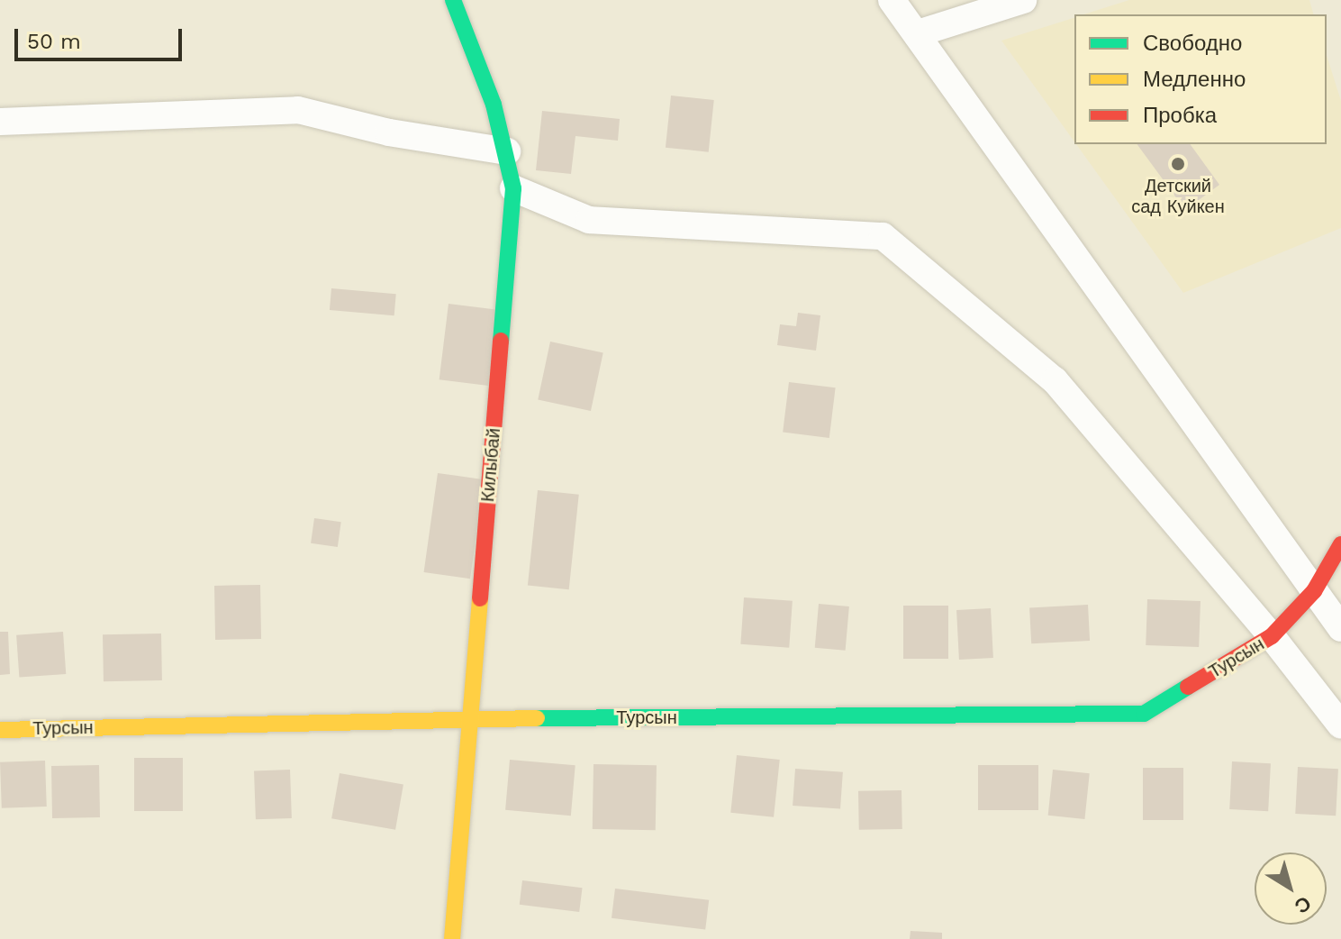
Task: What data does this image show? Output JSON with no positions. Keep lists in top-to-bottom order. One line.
{"streets":{"street":["Килыбай","Турсын"]},"crossings":[["Килыбай","Турсын"]],"places":["Детский сад Куйкен"],"legend":["Свободно","Медленно","Пробка"],"scale_bar":"50 m","north":"bottom right"}
